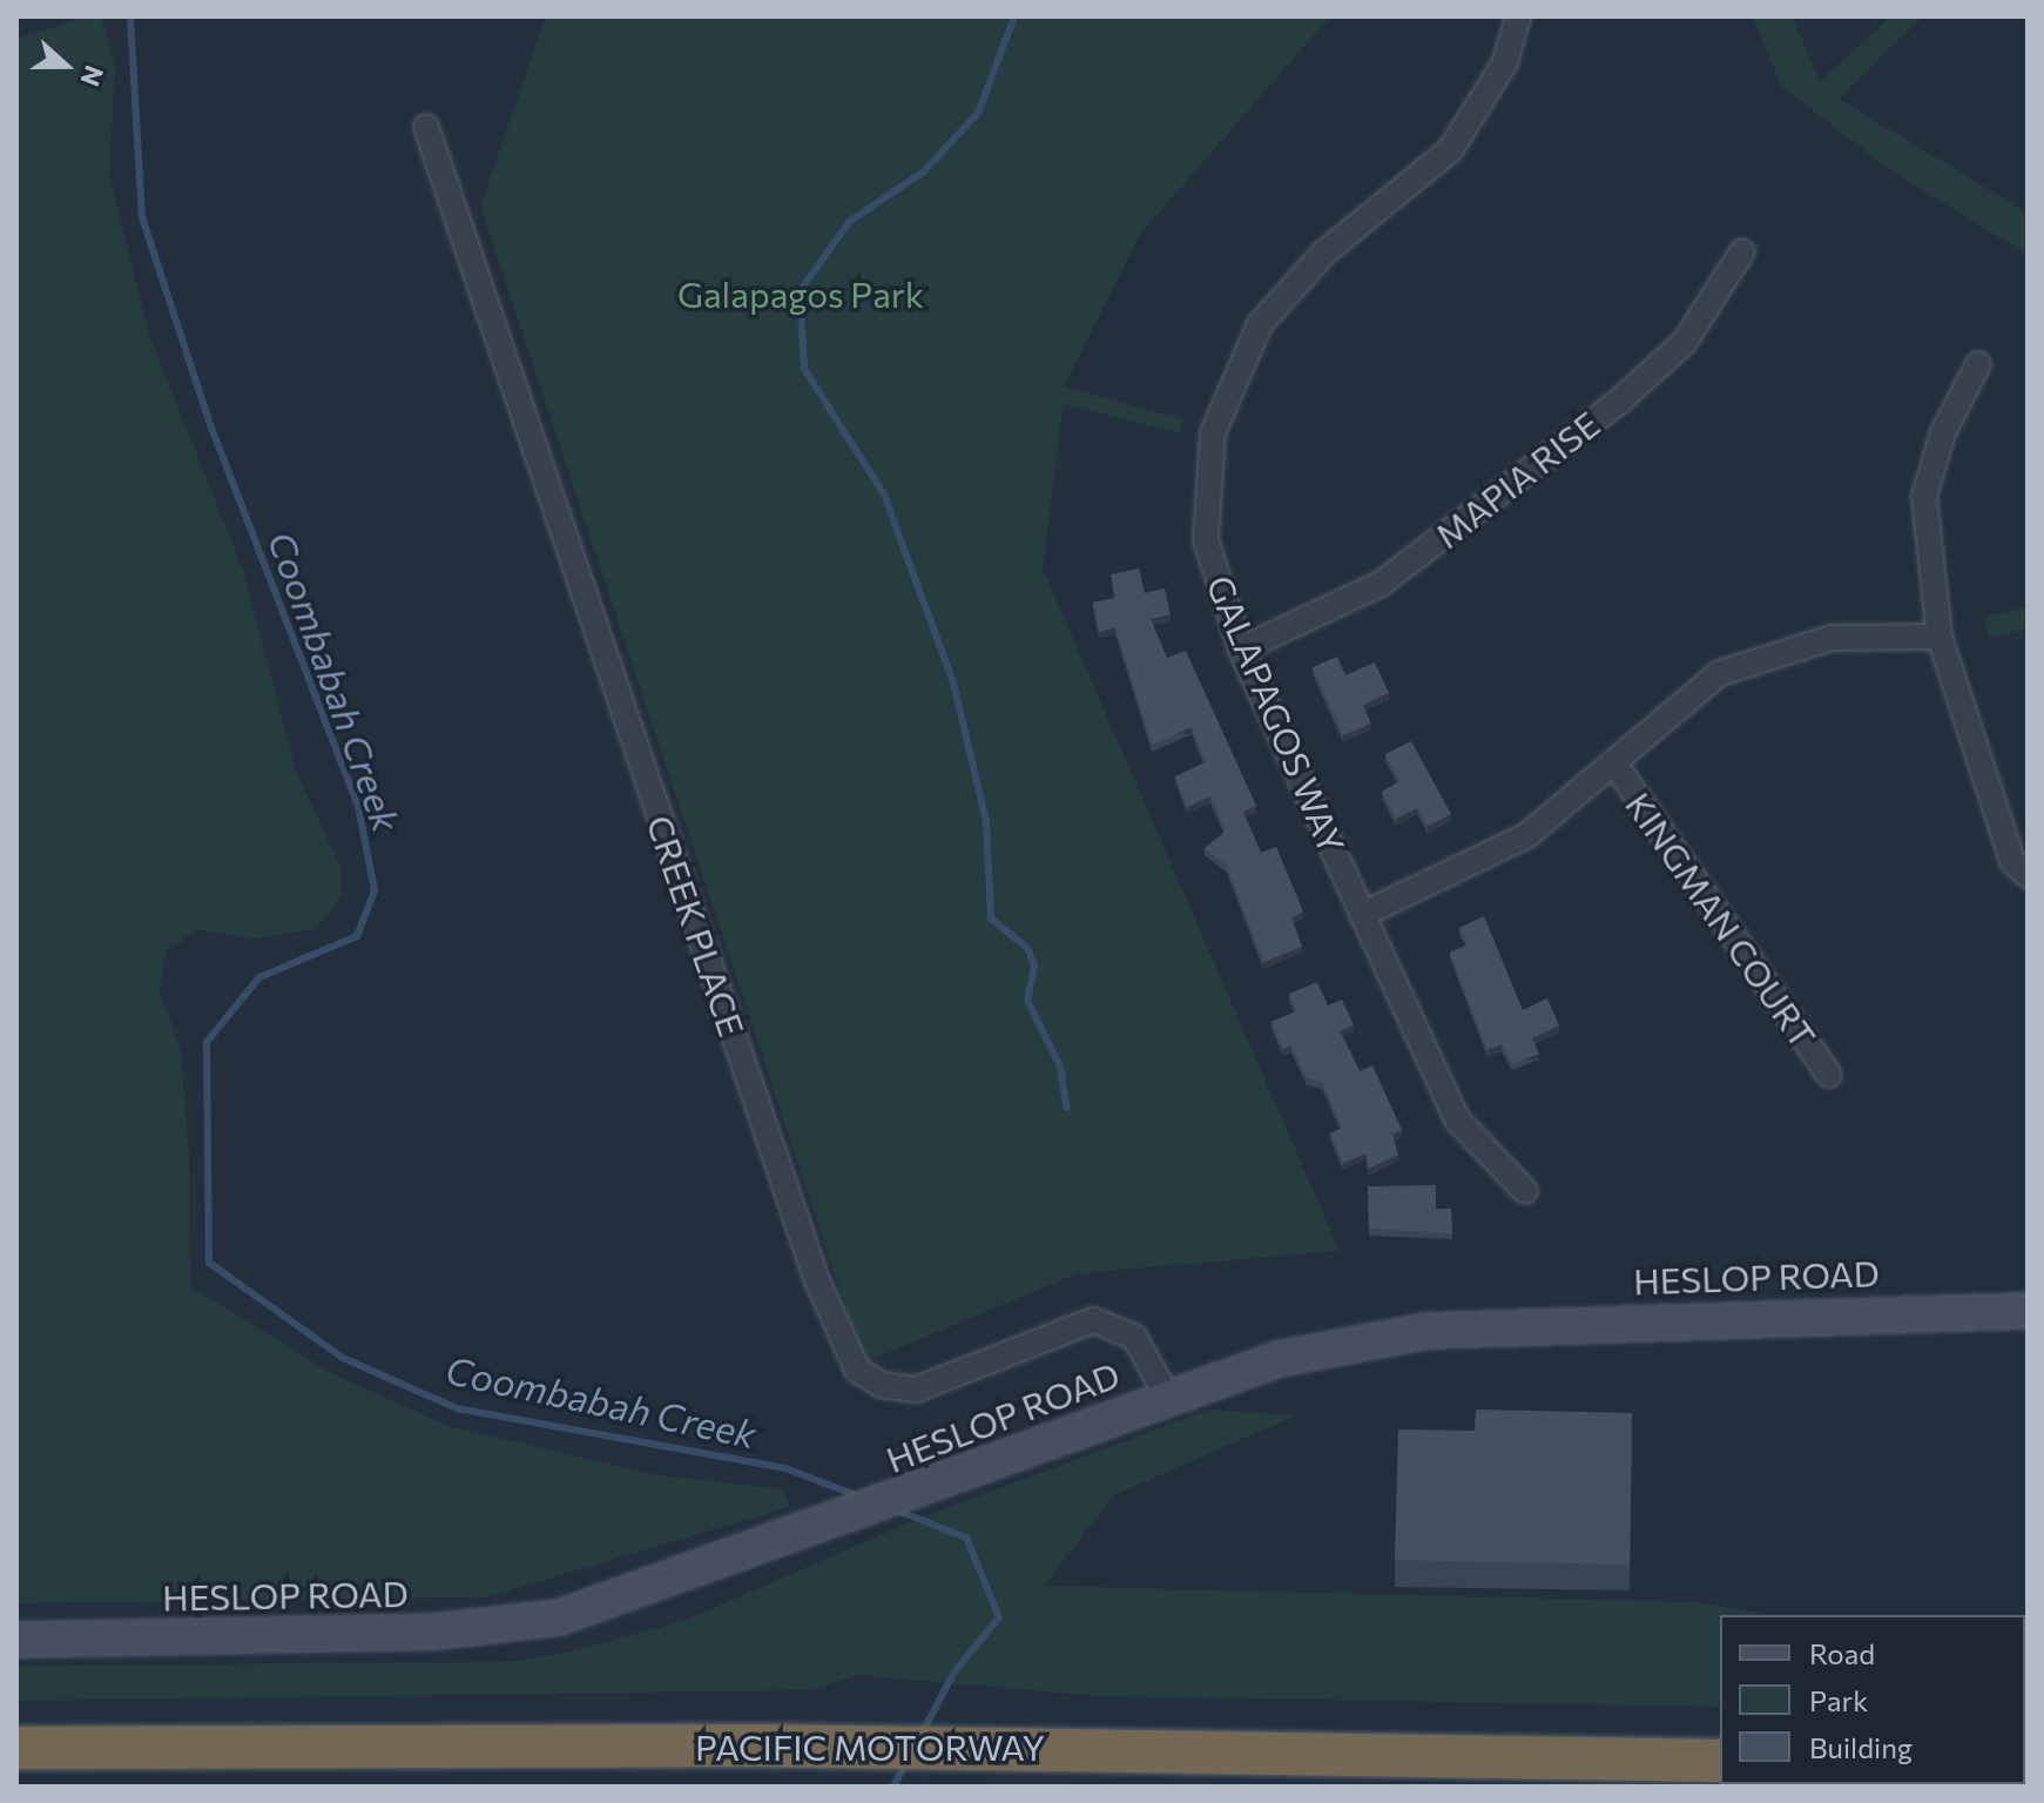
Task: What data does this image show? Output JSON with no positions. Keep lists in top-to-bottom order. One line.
{"streets":{"highway":["PACIFIC MOTORWAY"],"street":["MAPIA RISE","GALAPAGOS WAY","KINGMAN COURT","CREEK PLACE","HESLOP ROAD"]},"crossings":[["MAPIA RISE","GALAPAGOS WAY"],["CREEK PLACE","HESLOP ROAD"]],"water":["Coombabah Creek"],"parks":["Galapagos Park"],"legend":["Road","Park","Building"],"north":"right"}
